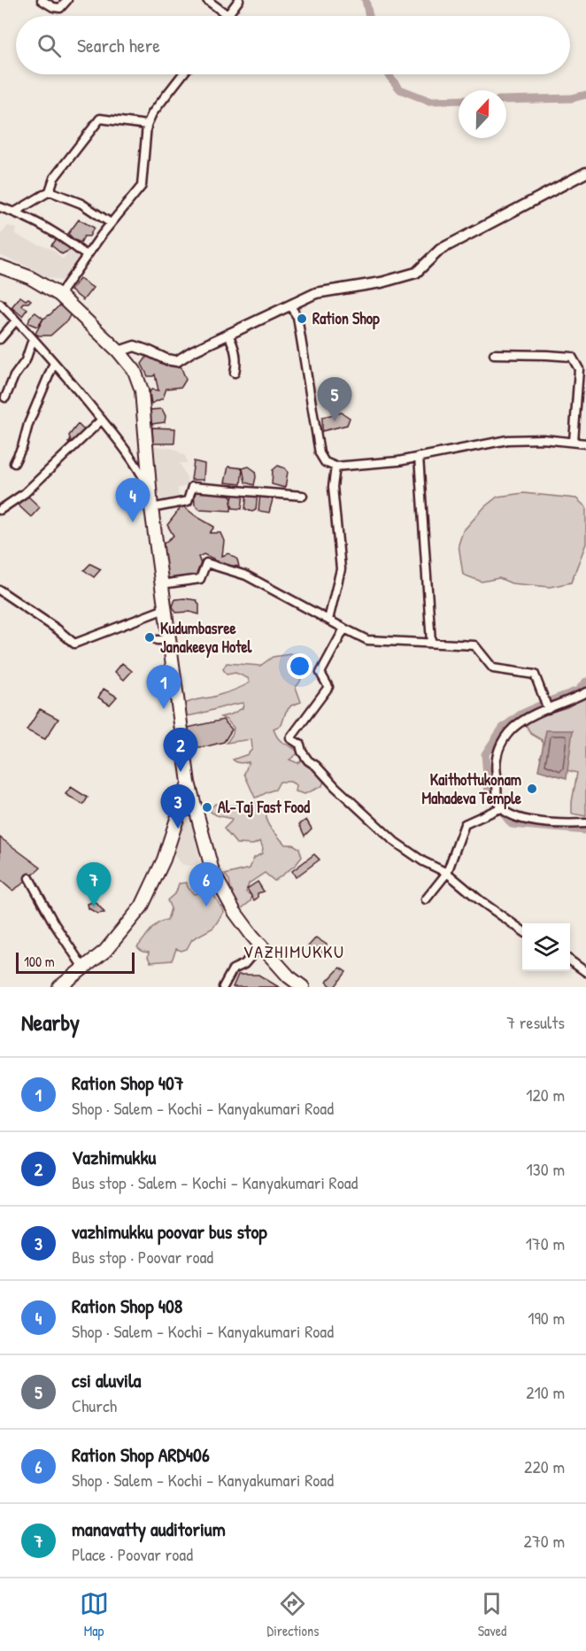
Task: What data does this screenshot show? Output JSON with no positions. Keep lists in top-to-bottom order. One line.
{"districts":["VAZHIMUKKU"],"places":["Ration Shop","Kudumbasree Janakeeya Hotel","Kaithottukonam Mahadeva Temple","Al-Taj Fast Food"],"scale_bar":"100 m","north":"top","page":{"search":"Search here","pins":["5","4","1","2","3","6","7"],"scale":"100 m","heading":["Nearby","7 results"],"list":[{"mark":"1","name":"Ration Shop 407","note":"Shop · Salem - Kochi - Kanyakumari Road","value":"120 m"},{"mark":"2","name":"Vazhimukku","note":"Bus stop · Salem - Kochi - Kanyakumari Road","value":"130 m"},{"mark":"3","name":"vazhimukku poovar bus stop","note":"Bus stop · Poovar road","value":"170 m"},{"mark":"4","name":"Ration Shop 408","note":"Shop · Salem - Kochi - Kanyakumari Road","value":"190 m"},{"mark":"5","name":"csi aluvila","note":"Church","value":"210 m"},{"mark":"6","name":"Ration Shop ARD406","note":"Shop · Salem - Kochi - Kanyakumari Road","value":"220 m"},{"mark":"7","name":"manavatty auditorium","note":"Place · Poovar road","value":"270 m"}],"nav":["Map","Directions","Saved"]}}
